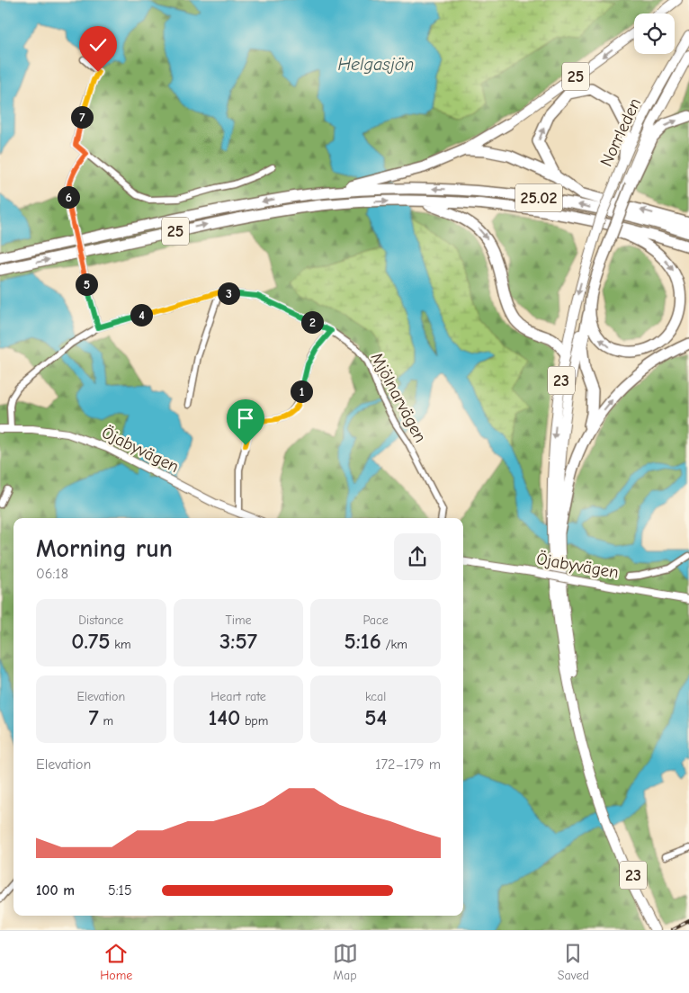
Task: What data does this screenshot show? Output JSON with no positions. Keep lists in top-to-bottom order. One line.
{"streets":{"highway":["25","25.02"],"main road":["Norrleden","23"],"street":["Mjölnarvägen","Öjabyvägen"]},"crossings":[["25","25.02"],["25","23"],["Norrleden","23"],["Mjölnarvägen","Öjabyvägen"]],"water":["Helgasjön"],"page":{"pins":["7","6","5","3","4","2","1"],"heading":["Morning run","06:18"],"stats":[["Distance","0.75 km"],["Time","3:57"],["Pace","5:16 /km"],["Elevation","7 m"],["Heart rate","140 bpm"],["kcal","54"]],"chart":["Elevation","172–179 m"],"list":[{"name":"100 m","note":"5:15"}],"tabs":["Home","Map","Saved"]}}
